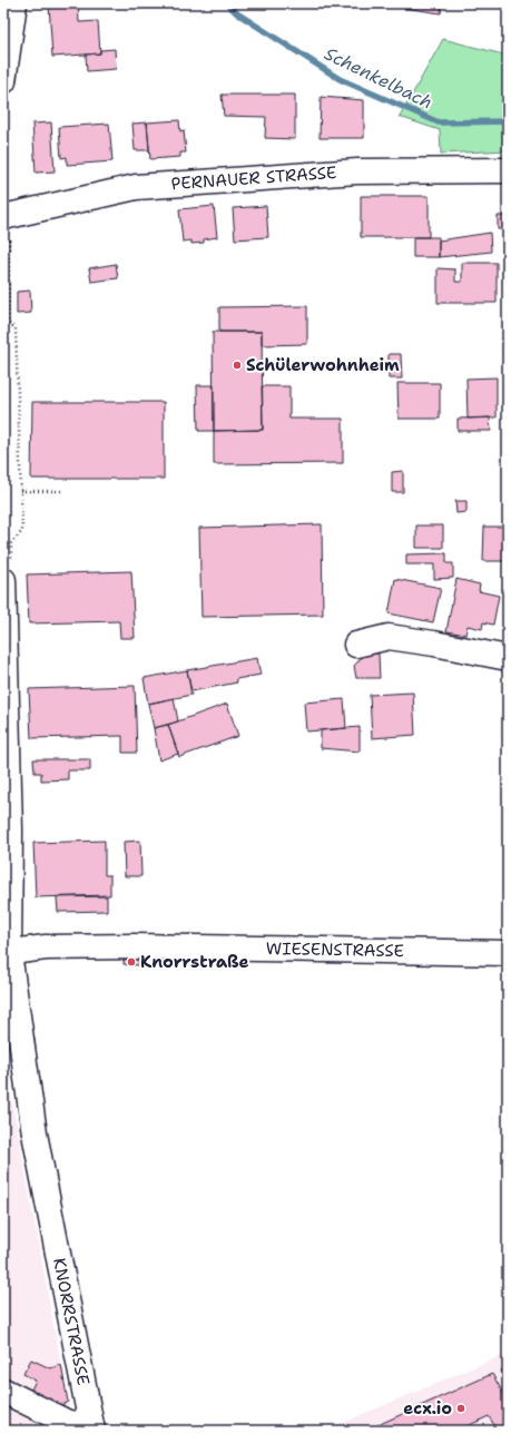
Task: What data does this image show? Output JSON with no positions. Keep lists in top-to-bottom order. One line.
{"streets":{"street":["PERNAUER STRASSE","WIESENSTRASSE","KNORRSTRASSE"]},"crossings":[["WIESENSTRASSE","KNORRSTRASSE"]],"water":["Schenkelbach"],"places":["Schülerwohnheim","Knorrstraße","ecx.io"]}
